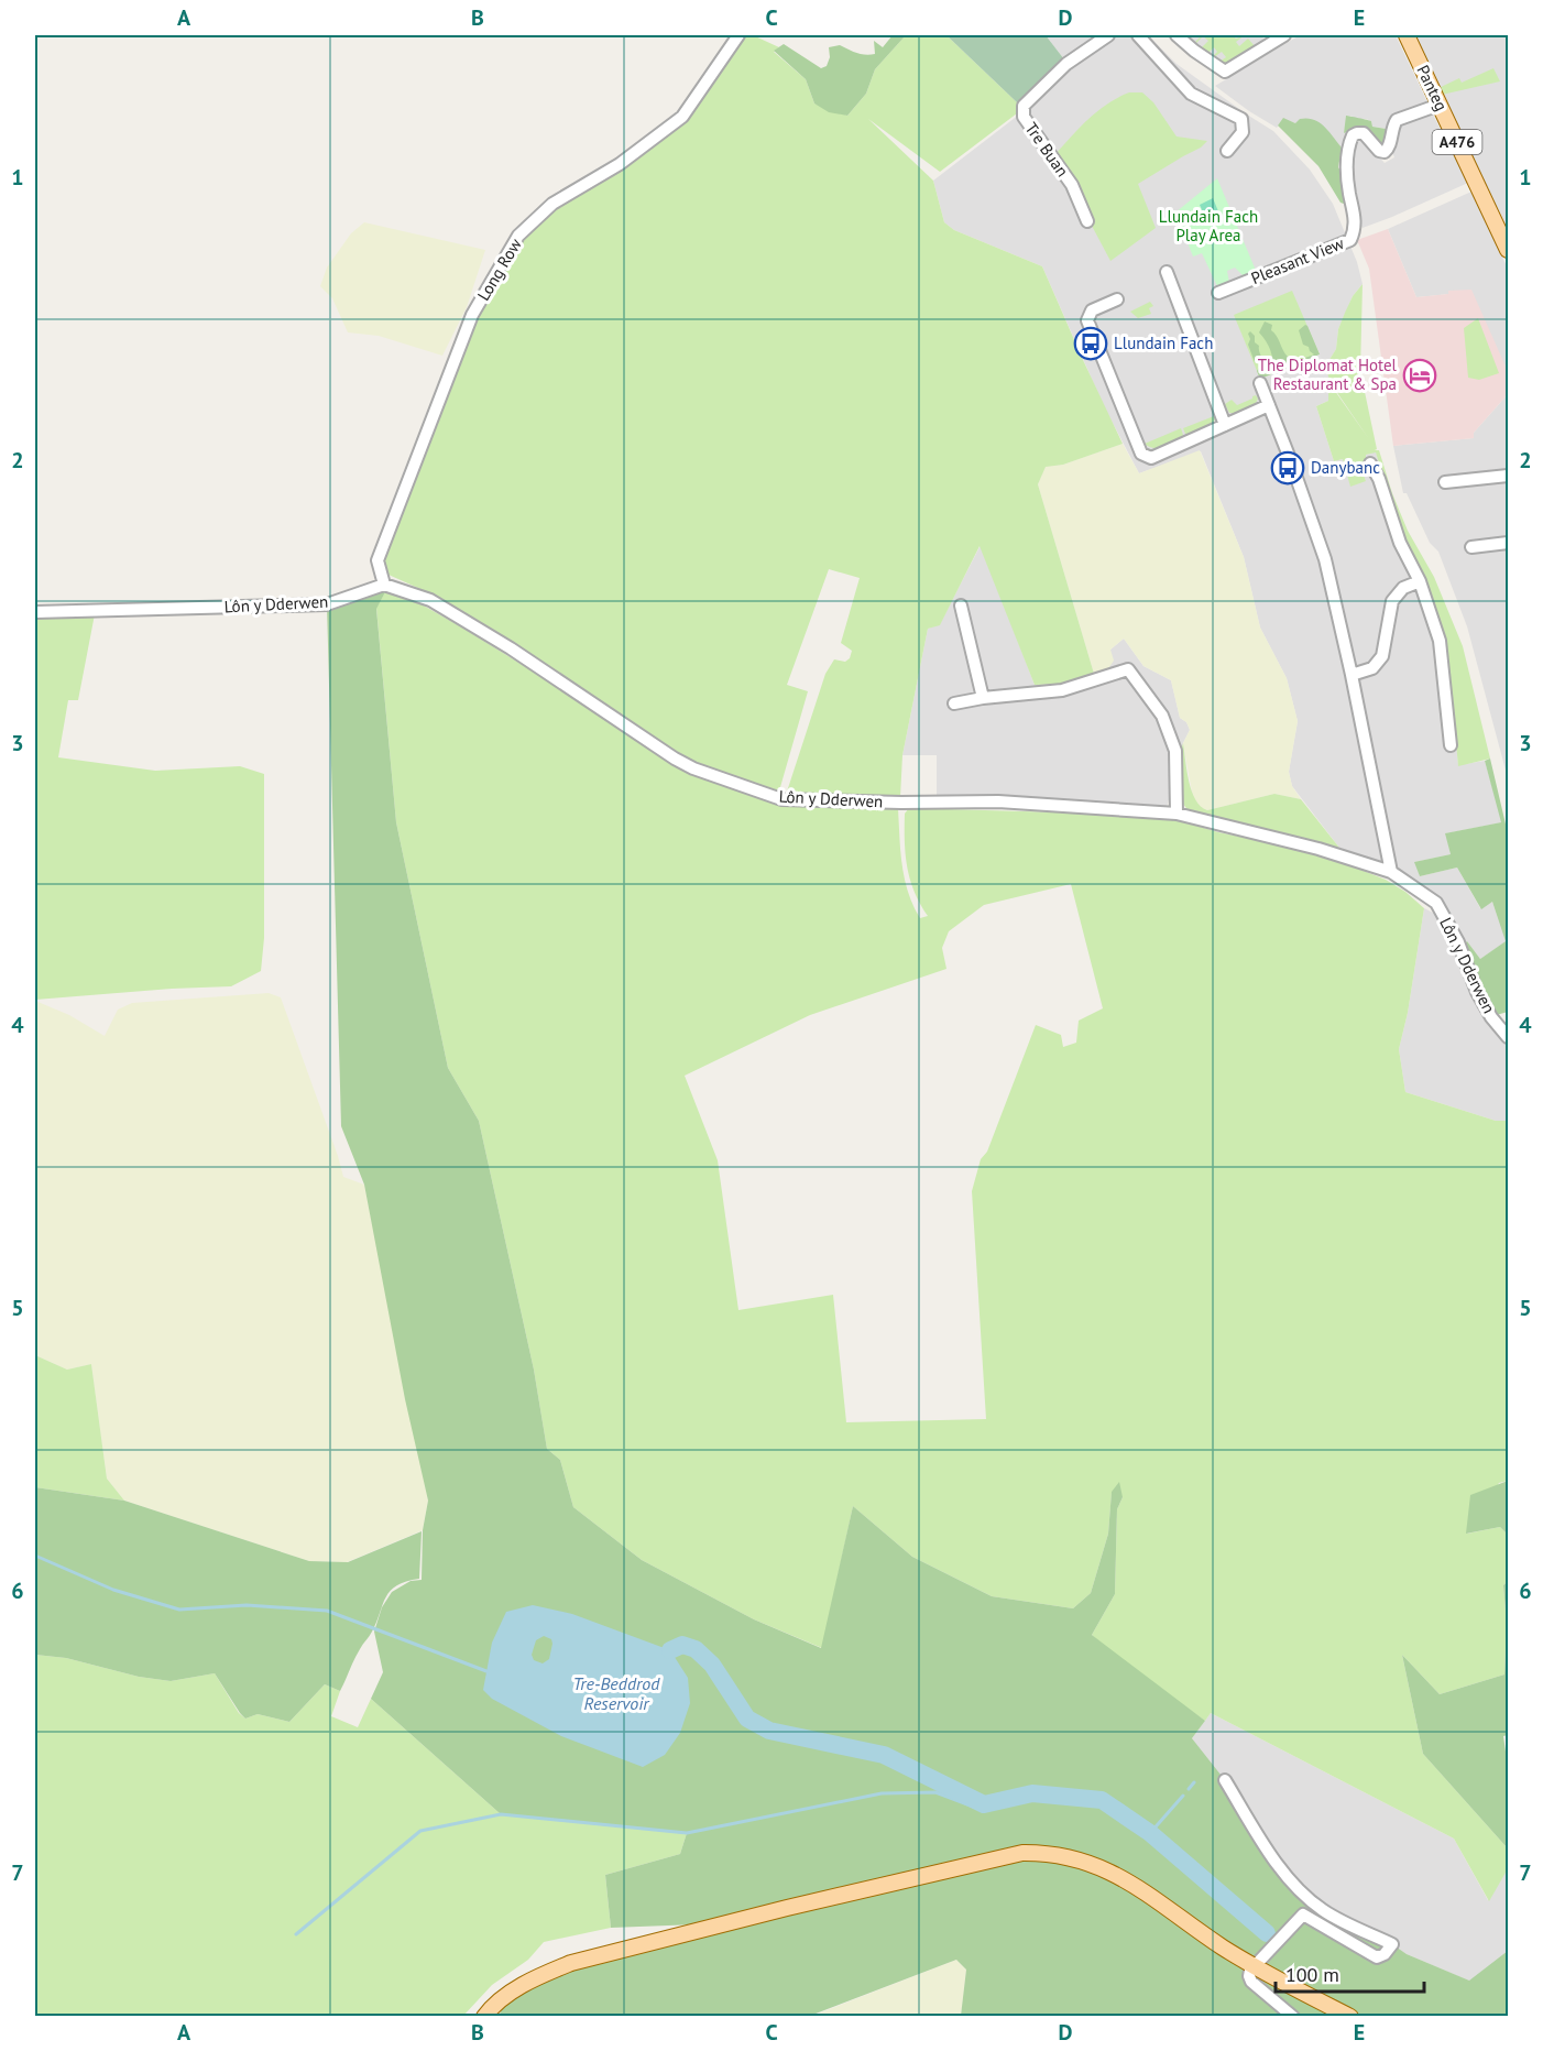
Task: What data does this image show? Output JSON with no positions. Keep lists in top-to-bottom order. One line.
{"streets":{"main road":["Panteg","A476"],"street":["Tre Buan","Pleasant View","Long Row","Lôn y Dderwen"]},"crossings":[["Panteg","Pleasant View"],["Long Row","Lôn y Dderwen"]],"water":["Tre-Beddrod Reservoir"],"parks":["Llundain Fach Play Area"],"places":{"bus stop":["Llundain Fach","Danybanc"],"hotel":["The Diplomat Hotel Restaurant & Spa"]},"scale_bar":"100 m","grid":{"columns":["A","B","C","D","E"],"rows":["1","2","3","4","5","6","7"]}}
